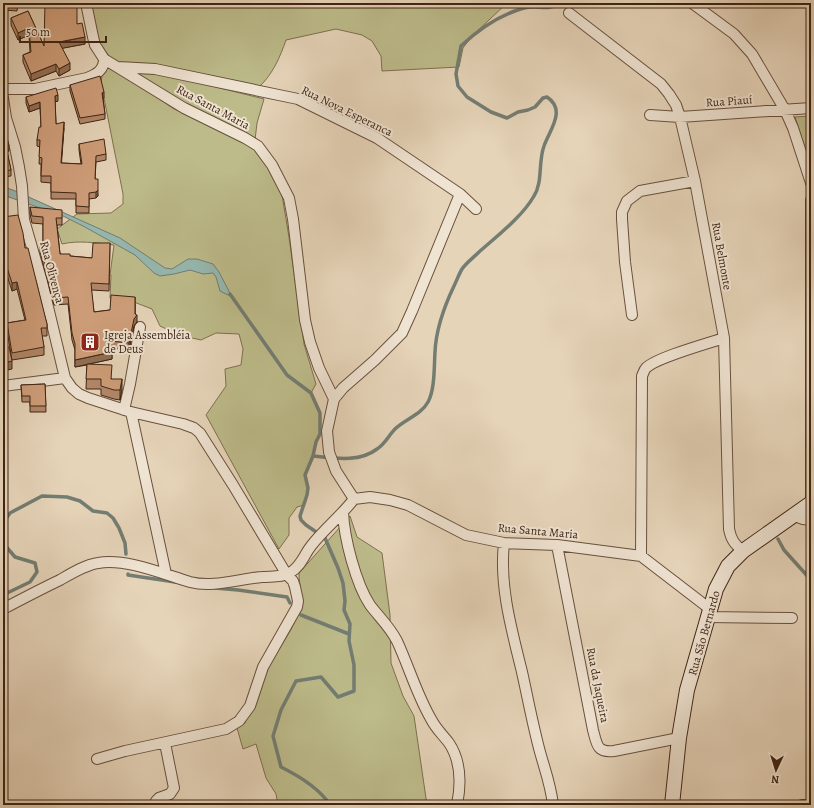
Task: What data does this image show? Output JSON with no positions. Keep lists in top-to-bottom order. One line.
{"streets":{"street":["Rua Piauí","Rua Santa Maria","Rua Nova Esperanca","Rua Belmonte","Rua Olivença","Rua São Bernardo","Rua da Jaqueira"]},"crossings":[["Rua Piauí","Rua Belmonte"],["Rua Santa Maria","Rua Nova Esperanca"],["Rua Santa Maria","Rua da Jaqueira"],["Rua Belmonte","Rua São Bernardo"],["Rua São Bernardo","Rua da Jaqueira"]],"places":{"building":["Igreja Assembléia de Deus"]},"scale_bar":"50 m","north":"bottom"}
